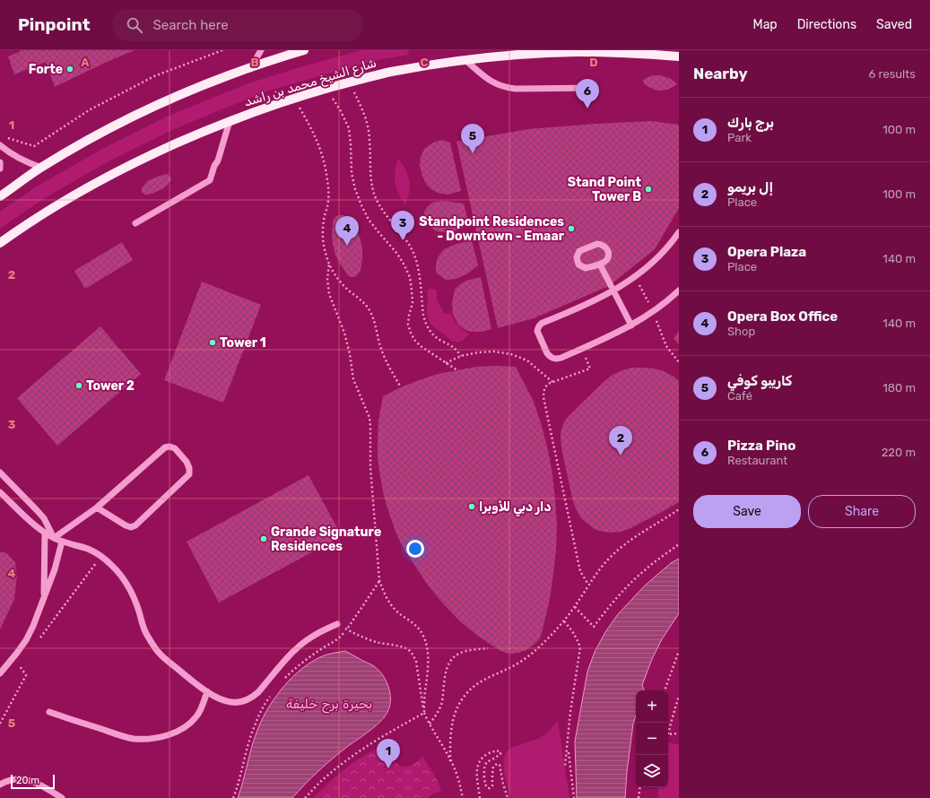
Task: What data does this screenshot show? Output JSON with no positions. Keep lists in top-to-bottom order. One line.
{"streets":{"main road":["شارع الشيخ محمد بن راشد"]},"water":["بحيرة برج خليفة"],"places":["Forte","Stand Point Tower B","Standpoint Residences - Downtown - Emaar","Tower 1","Tower 2","دار دبي للأوبرا","Grande Signature Residences"],"scale_bar":"20 m","page":{"header":"Pinpoint","search":"Search here","nav":["Map","Directions","Saved"],"heading":["Nearby","6 results"],"pins":["6","5","3","4","2","1"],"list":[{"mark":"1","name":"برج بارك","note":"Park","value":"100 m"},{"mark":"2","name":"إل بريمو","note":"Place","value":"100 m"},{"mark":"3","name":"Opera Plaza","note":"Place","value":"140 m"},{"mark":"4","name":"Opera Box Office","note":"Shop","value":"140 m"},{"mark":"5","name":"كاريبو كوفي","note":"Café","value":"180 m"},{"mark":"6","name":"Pizza Pino","note":"Restaurant","value":"220 m"}],"buttons":["Save","Share"],"map_buttons":["+","−"],"scale":"20 m"},"grid":{"columns":["A","B","C","D"],"rows":["1","2","3","4","5"]}}
